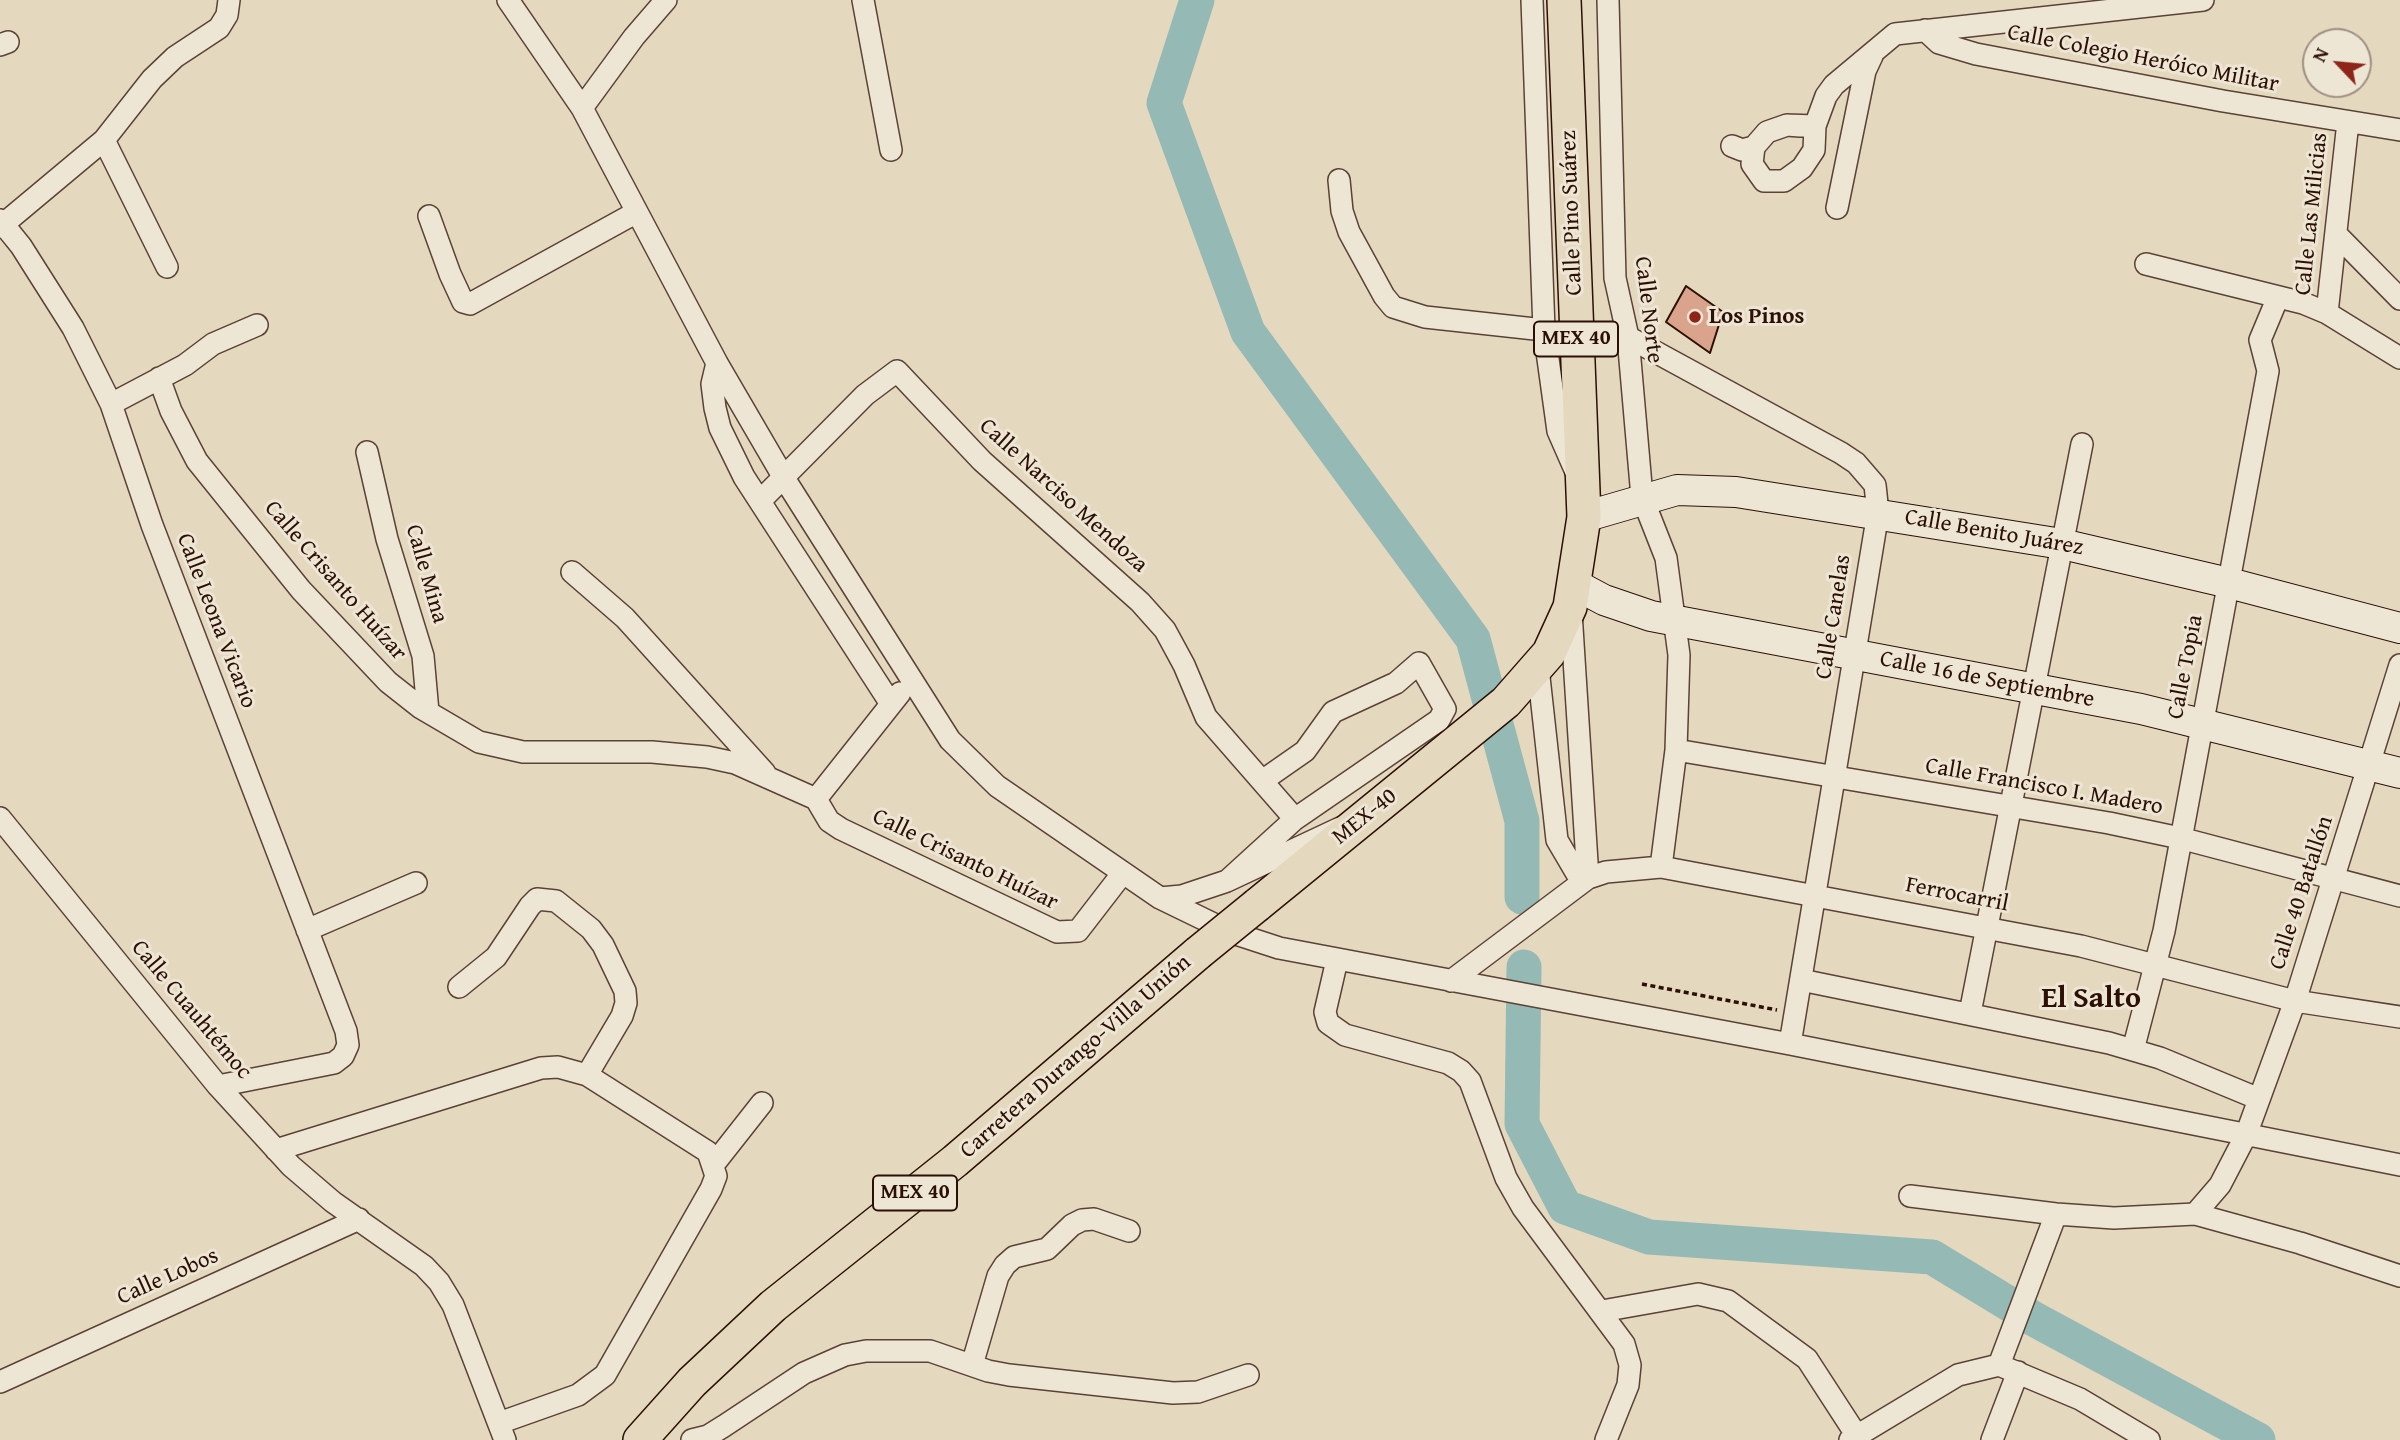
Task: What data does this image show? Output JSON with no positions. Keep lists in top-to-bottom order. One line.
{"streets":{"main road":["Calle Pino Suárez","MEX 40","MEX-40","Carretera Durango-Villa Unión"],"street":["Calle Colegio Heróico Militar","Calle Las Milicias","Calle Norte","Calle Narciso Mendoza","Calle Benito Juárez","Calle Mina","Calle Crisanto Huízar","Calle Canelas","Calle Leona Vicario","Calle Topia","Calle 16 de Septiembre","Calle Francisco I. Madero","Calle 40 Batallón","Ferrocarril","Calle Cuauhtémoc","Calle Lobos"]},"crossings":[["Calle Colegio Heróico Militar","Calle Las Milicias"],["Calle Pino Suárez","Calle Benito Juárez"],["Calle Pino Suárez","Calle 16 de Septiembre"],["Calle Pino Suárez","MEX-40"],["Calle Norte","Calle Benito Juárez"],["Calle Norte","Calle Canelas"],["Calle Norte","Calle 16 de Septiembre"],["Calle Benito Juárez","Calle Canelas"],["Calle Benito Juárez","Calle Topia"],["Calle Mina","Calle Crisanto Huízar"],["Calle Canelas","Calle 16 de Septiembre"],["Calle Canelas","Calle Francisco I. Madero"],["Calle Canelas","Ferrocarril"],["Calle Leona Vicario","Calle Cuauhtémoc"],["Calle Topia","Calle 16 de Septiembre"],["Calle Topia","Calle Francisco I. Madero"],["Calle Topia","Ferrocarril"],["Calle 16 de Septiembre","Calle 40 Batallón"],["Calle Francisco I. Madero","Calle 40 Batallón"],["MEX-40","Carretera Durango-Villa Unión"],["Calle 40 Batallón","Ferrocarril"],["Calle Cuauhtémoc","Calle Lobos"]],"districts":["El Salto"],"places":["Los Pinos"],"north":"top left"}
